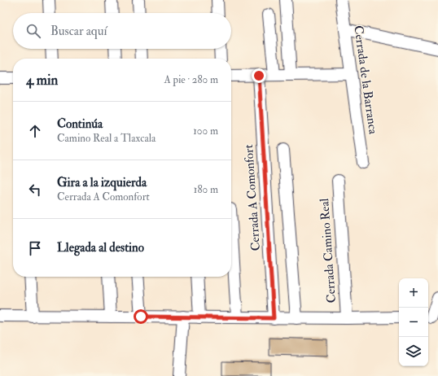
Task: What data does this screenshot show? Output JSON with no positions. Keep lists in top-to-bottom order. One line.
{"streets":{"street":["Cerrada de la Barranca","Cerrada A Comonfort","Cerrada Camino Real"]},"page":{"search":"Buscar aquí","heading":["4 min","A pie · 280 m"],"list":[["Continúa","Camino Real a Tlaxcala","100 m"],["Gira a la izquierda","Cerrada A Comonfort","180 m"],"Llegada al destino"],"map_buttons":["+","−"]}}
